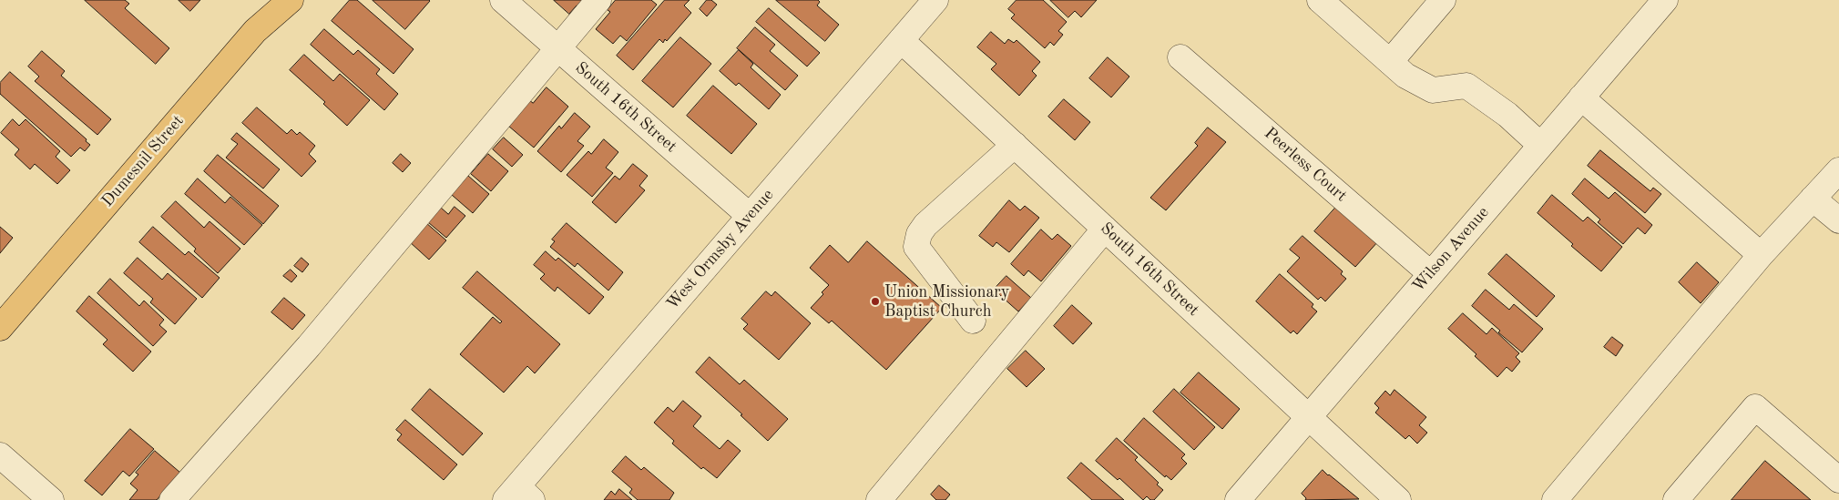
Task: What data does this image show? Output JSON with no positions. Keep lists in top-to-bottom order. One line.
{"streets":{"main road":["Dumesnil Street"],"street":["South 16th Street","Peerless Court","West Ormsby Avenue","Wilson Avenue"]},"crossings":[["South 16th Street","West Ormsby Avenue"],["South 16th Street","Wilson Avenue"],["Peerless Court","Wilson Avenue"]],"places":["Union Missionary Baptist Church"]}
